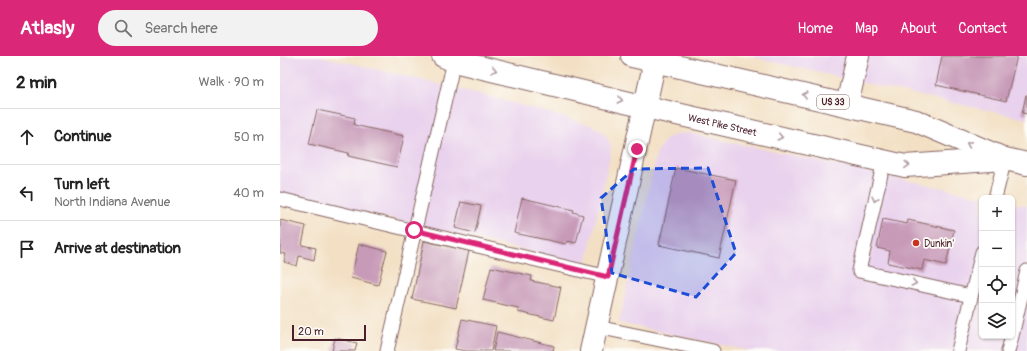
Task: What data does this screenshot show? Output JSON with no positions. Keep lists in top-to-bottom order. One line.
{"streets":{"main road":["US 33","West Pike Street"]},"places":["Dunkin'"],"scale_bar":"20 m","page":{"header":"Atlasly","search":"Search here","nav":["Home","Map","About","Contact"],"heading":["2 min","Walk · 90 m"],"list":[["Continue","50 m"],["Turn left","North Indiana Avenue","40 m"],"Arrive at destination"],"map_buttons":["+","−"],"scale":"20 m"}}
